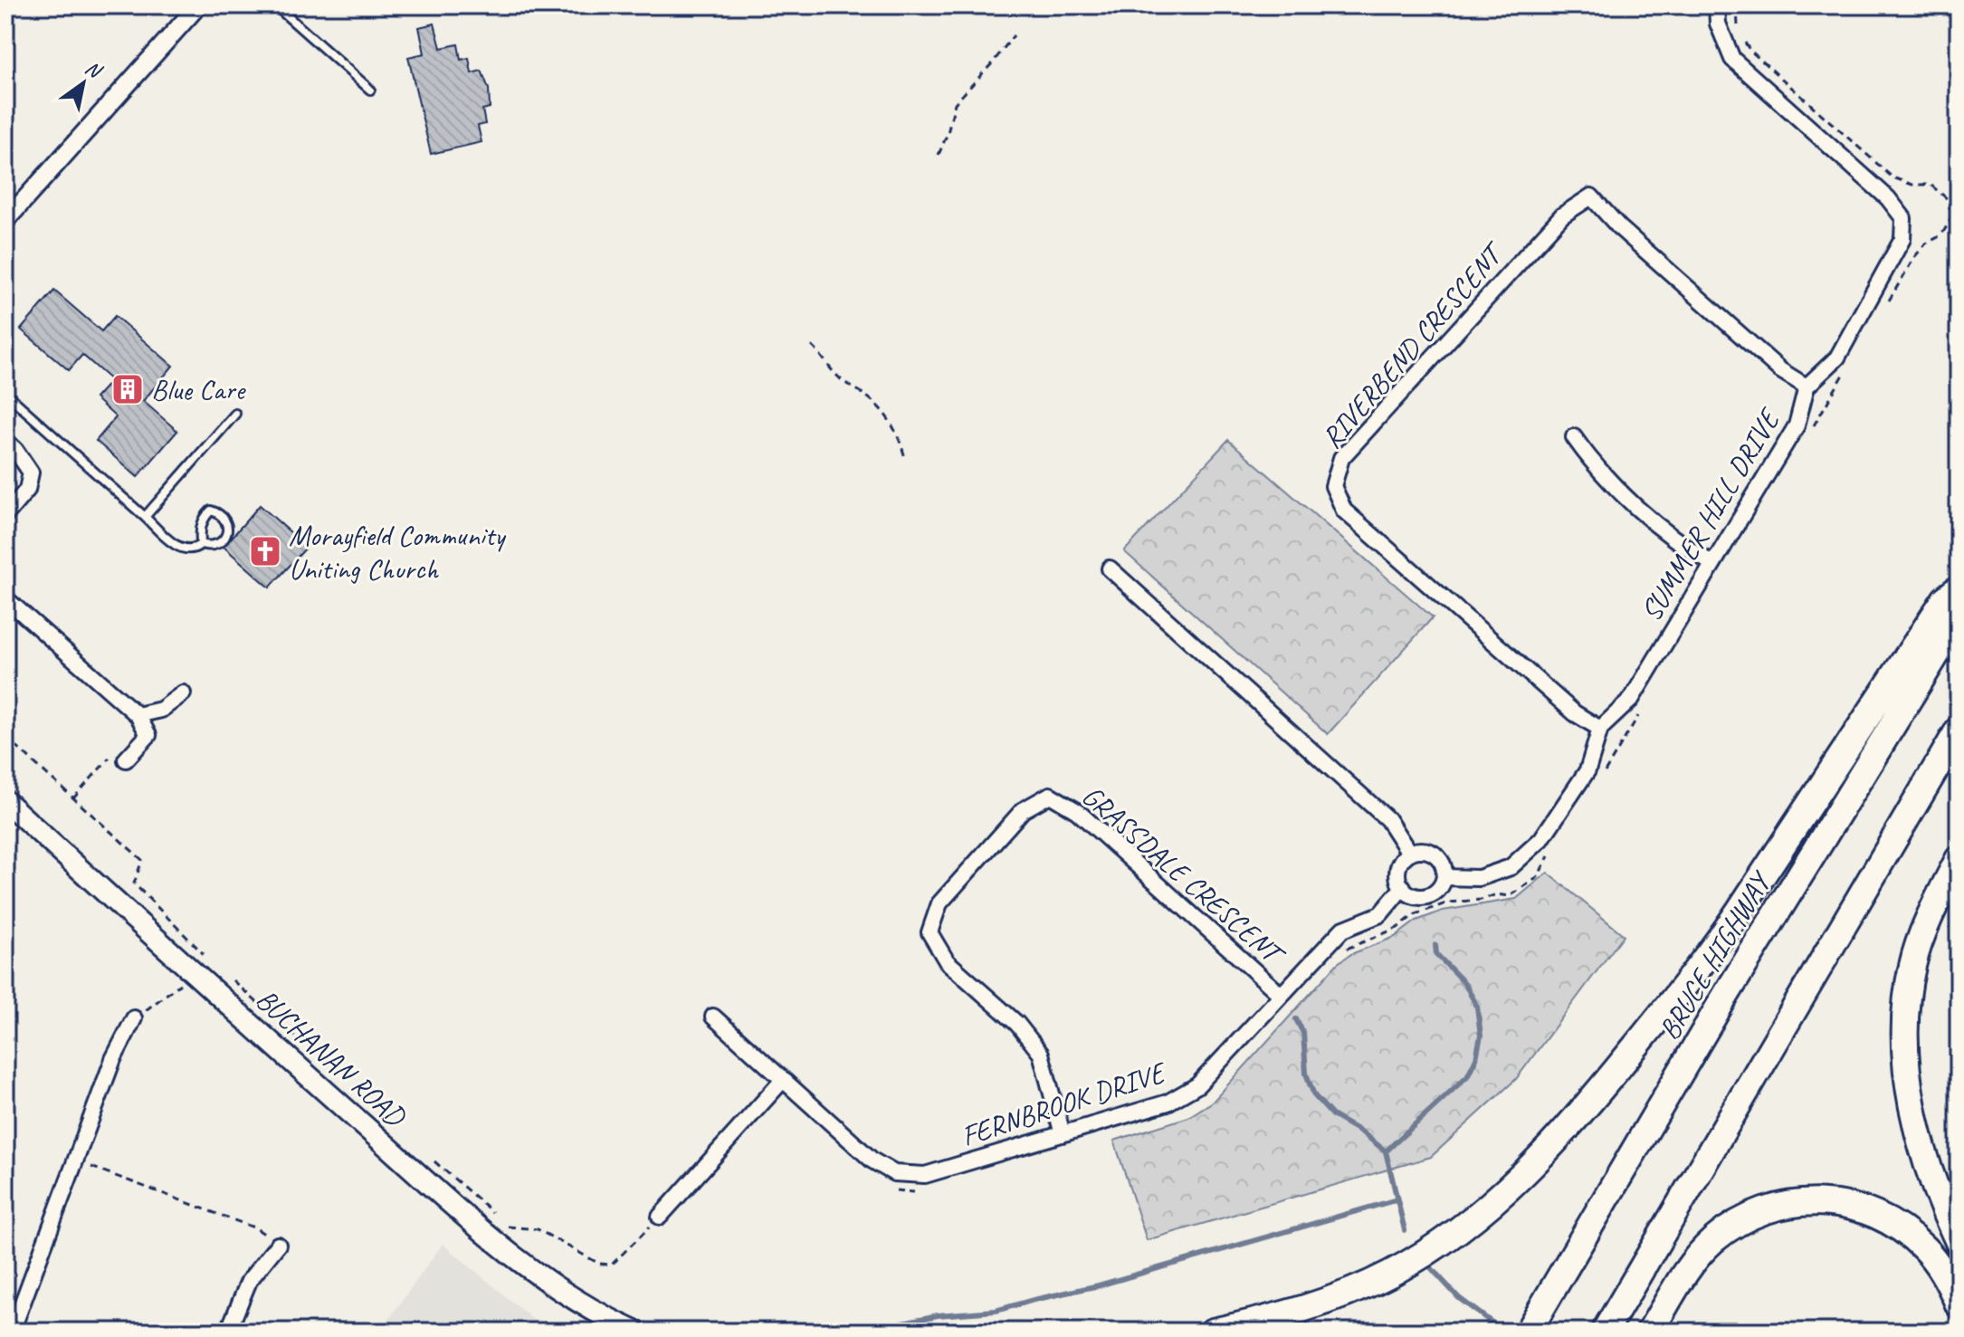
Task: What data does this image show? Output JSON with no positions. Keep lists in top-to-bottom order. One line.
{"streets":{"highway":["BRUCE HIGHWAY"],"main road":["BUCHANAN ROAD"],"street":["RIVERBEND CRESCENT","SUMMER HILL DRIVE","GRASSDALE CRESCENT","FERNBROOK DRIVE"]},"crossings":[["RIVERBEND CRESCENT","SUMMER HILL DRIVE"],["SUMMER HILL DRIVE","FERNBROOK DRIVE"],["GRASSDALE CRESCENT","FERNBROOK DRIVE"]],"places":{"building":["Blue Care"],"church":["Morayfield Community Uniting Church"]},"north":"top right"}
